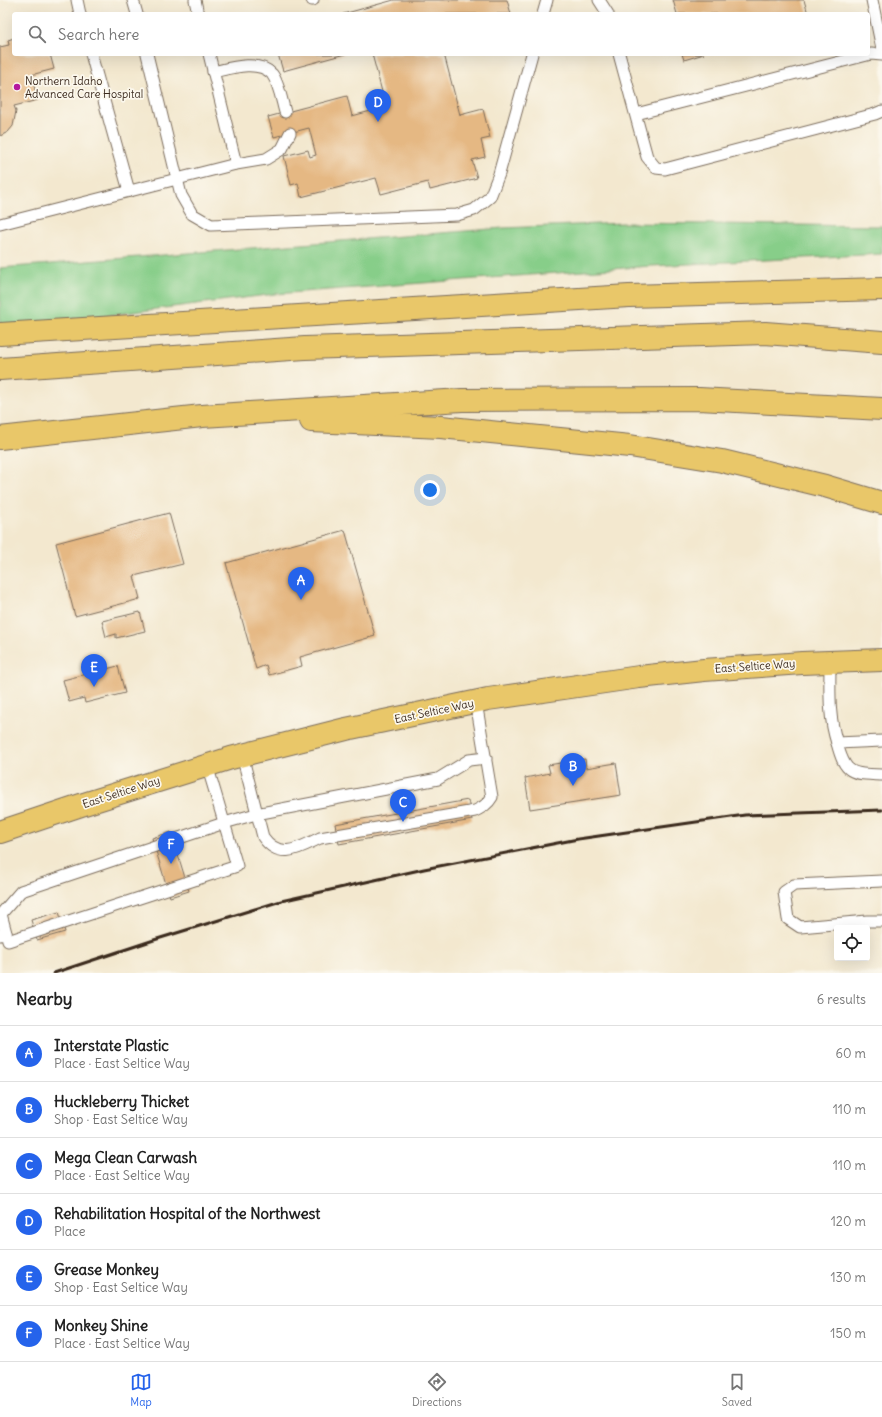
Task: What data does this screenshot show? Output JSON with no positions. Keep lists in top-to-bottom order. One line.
{"streets":{"main road":["East Seltice Way"]},"places":["Northern Idaho Advanced Care Hospital"],"page":{"search":"Search here","pins":["D","A","E","B","C","F"],"heading":["Nearby","6 results"],"list":[{"mark":"A","name":"Interstate Plastic","note":"Place · East Seltice Way","value":"60 m"},{"mark":"B","name":"Huckleberry Thicket","note":"Shop · East Seltice Way","value":"110 m"},{"mark":"C","name":"Mega Clean Carwash","note":"Place · East Seltice Way","value":"110 m"},{"mark":"D","name":"Rehabilitation Hospital of the Northwest","note":"Place","value":"120 m"},{"mark":"E","name":"Grease Monkey","note":"Shop · East Seltice Way","value":"130 m"},{"mark":"F","name":"Monkey Shine","note":"Place · East Seltice Way","value":"150 m"}],"nav":["Map","Directions","Saved"]}}
